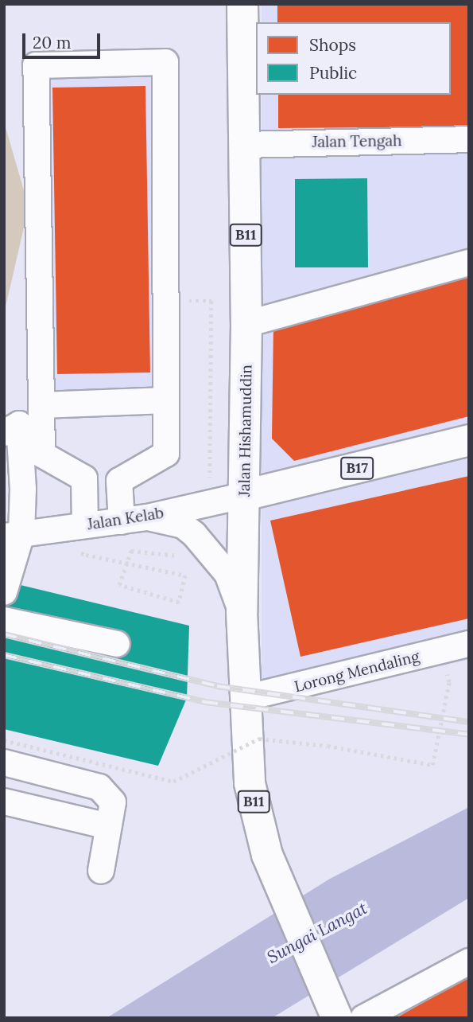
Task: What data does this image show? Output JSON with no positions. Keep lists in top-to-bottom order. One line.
{"streets":{"main road":["B11","Jalan Hishamuddin","B17"],"street":["Jalan Tengah","Jalan Kelab","Lorong Mendaling"]},"crossings":[["Jalan Tengah","Jalan Hishamuddin"],["Jalan Hishamuddin","B17"],["Jalan Hishamuddin","Jalan Kelab"],["Jalan Hishamuddin","Lorong Mendaling"],["B17","Jalan Kelab"]],"water":["Sungai Langat"],"legend":["Shops","Public"],"scale_bar":"20 m"}
